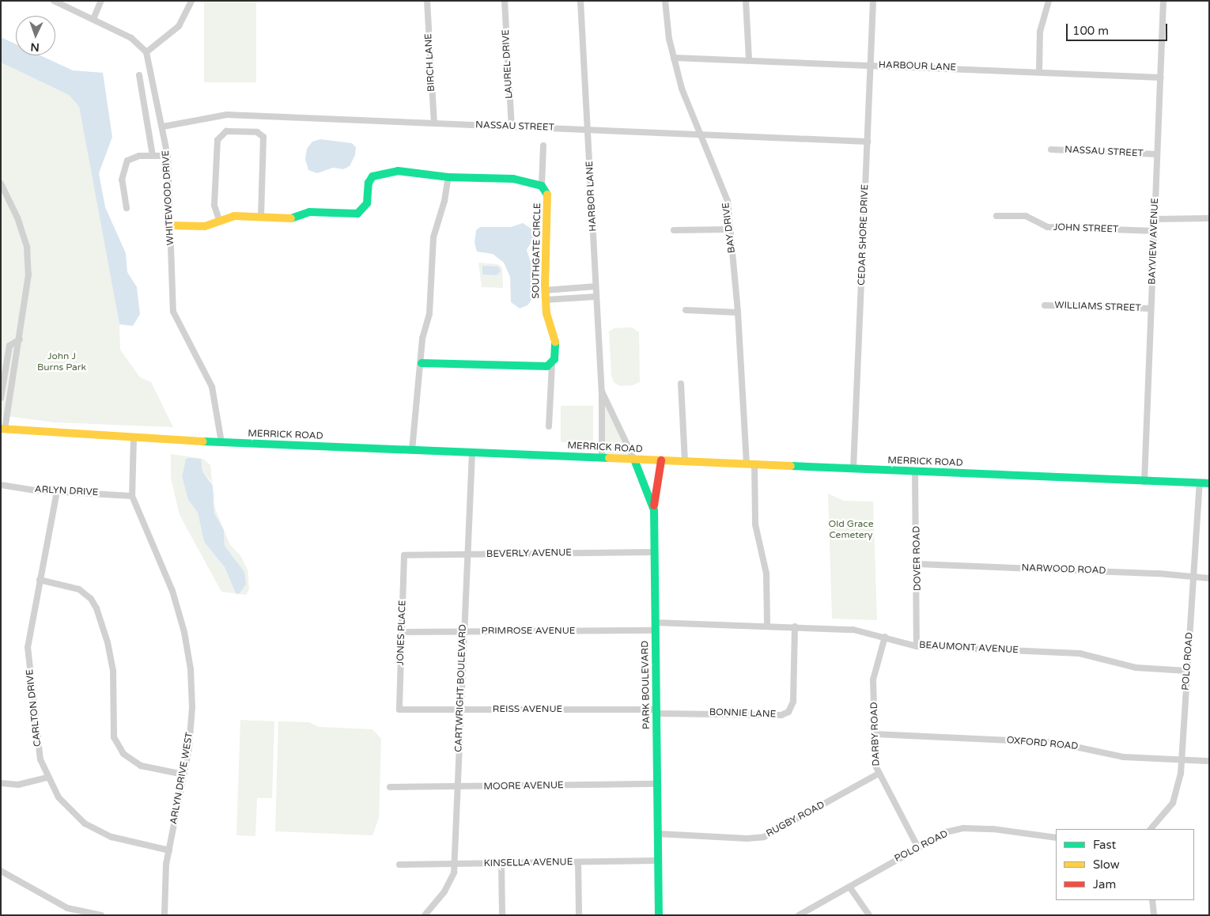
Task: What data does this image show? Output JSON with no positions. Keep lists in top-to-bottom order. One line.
{"streets":{"main road":["SOUTHGATE CIRCLE","MERRICK ROAD","PARK BOULEVARD"],"street":["BIRCH LANE","LAUREL DRIVE","HARBOUR LANE","NASSAU STREET","HARBOR LANE","WHITEWOOD DRIVE","BAY DRIVE","JOHN STREET","CEDAR SHORE DRIVE","BAYVIEW AVENUE","WILLIAMS STREET","ARLYN DRIVE","BEVERLY AVENUE","DOVER ROAD","NARWOOD ROAD","PRIMROSE AVENUE","JONES PLACE","BEAUMONT AVENUE","POLO ROAD","CARTWRIGHT BOULEVARD","CARLTON DRIVE","REISS AVENUE","BONNIE LANE","DARBY ROAD","OXFORD ROAD","ARLYN DRIVE WEST","MOORE AVENUE","RUGBY ROAD","KINSELLA AVENUE"]},"crossings":[["BIRCH LANE","NASSAU STREET"],["LAUREL DRIVE","NASSAU STREET"],["HARBOUR LANE","BAY DRIVE"],["HARBOUR LANE","CEDAR SHORE DRIVE"],["HARBOUR LANE","BAYVIEW AVENUE"],["NASSAU STREET","HARBOR LANE"],["NASSAU STREET","WHITEWOOD DRIVE"],["NASSAU STREET","BAY DRIVE"],["NASSAU STREET","CEDAR SHORE DRIVE"],["NASSAU STREET","BAYVIEW AVENUE"],["HARBOR LANE","MERRICK ROAD"],["HARBOR LANE","PARK BOULEVARD"],["WHITEWOOD DRIVE","MERRICK ROAD"],["BAY DRIVE","MERRICK ROAD"],["BAY DRIVE","BEAUMONT AVENUE"],["JOHN STREET","BAYVIEW AVENUE"],["CEDAR SHORE DRIVE","MERRICK ROAD"],["BAYVIEW AVENUE","WILLIAMS STREET"],["BAYVIEW AVENUE","MERRICK ROAD"],["MERRICK ROAD","DOVER ROAD"],["MERRICK ROAD","POLO ROAD"],["MERRICK ROAD","PARK BOULEVARD"],["MERRICK ROAD","CARTWRIGHT BOULEVARD"],["MERRICK ROAD","ARLYN DRIVE WEST"],["ARLYN DRIVE","CARLTON DRIVE"],["ARLYN DRIVE","ARLYN DRIVE WEST"],["BEVERLY AVENUE","JONES PLACE"],["BEVERLY AVENUE","PARK BOULEVARD"],["BEVERLY AVENUE","CARTWRIGHT BOULEVARD"],["DOVER ROAD","NARWOOD ROAD"],["DOVER ROAD","BEAUMONT AVENUE"],["NARWOOD ROAD","POLO ROAD"],["PRIMROSE AVENUE","JONES PLACE"],["PRIMROSE AVENUE","BEAUMONT AVENUE"],["PRIMROSE AVENUE","PARK BOULEVARD"],["PRIMROSE AVENUE","CARTWRIGHT BOULEVARD"],["JONES PLACE","REISS AVENUE"],["BEAUMONT AVENUE","POLO ROAD"],["BEAUMONT AVENUE","PARK BOULEVARD"],["BEAUMONT AVENUE","BONNIE LANE"],["BEAUMONT AVENUE","DARBY ROAD"],["POLO ROAD","DARBY ROAD"],["POLO ROAD","OXFORD ROAD"],["PARK BOULEVARD","REISS AVENUE"],["PARK BOULEVARD","BONNIE LANE"],["PARK BOULEVARD","MOORE AVENUE"],["PARK BOULEVARD","RUGBY ROAD"],["PARK BOULEVARD","KINSELLA AVENUE"],["CARTWRIGHT BOULEVARD","REISS AVENUE"],["CARTWRIGHT BOULEVARD","MOORE AVENUE"],["CARTWRIGHT BOULEVARD","KINSELLA AVENUE"],["CARLTON DRIVE","ARLYN DRIVE WEST"],["REISS AVENUE","BONNIE LANE"],["DARBY ROAD","OXFORD ROAD"],["DARBY ROAD","RUGBY ROAD"]],"parks":["John J Burns Park","Old Grace Cemetery"],"legend":["Fast","Slow","Jam"],"scale_bar":"100 m","north":"bottom"}
